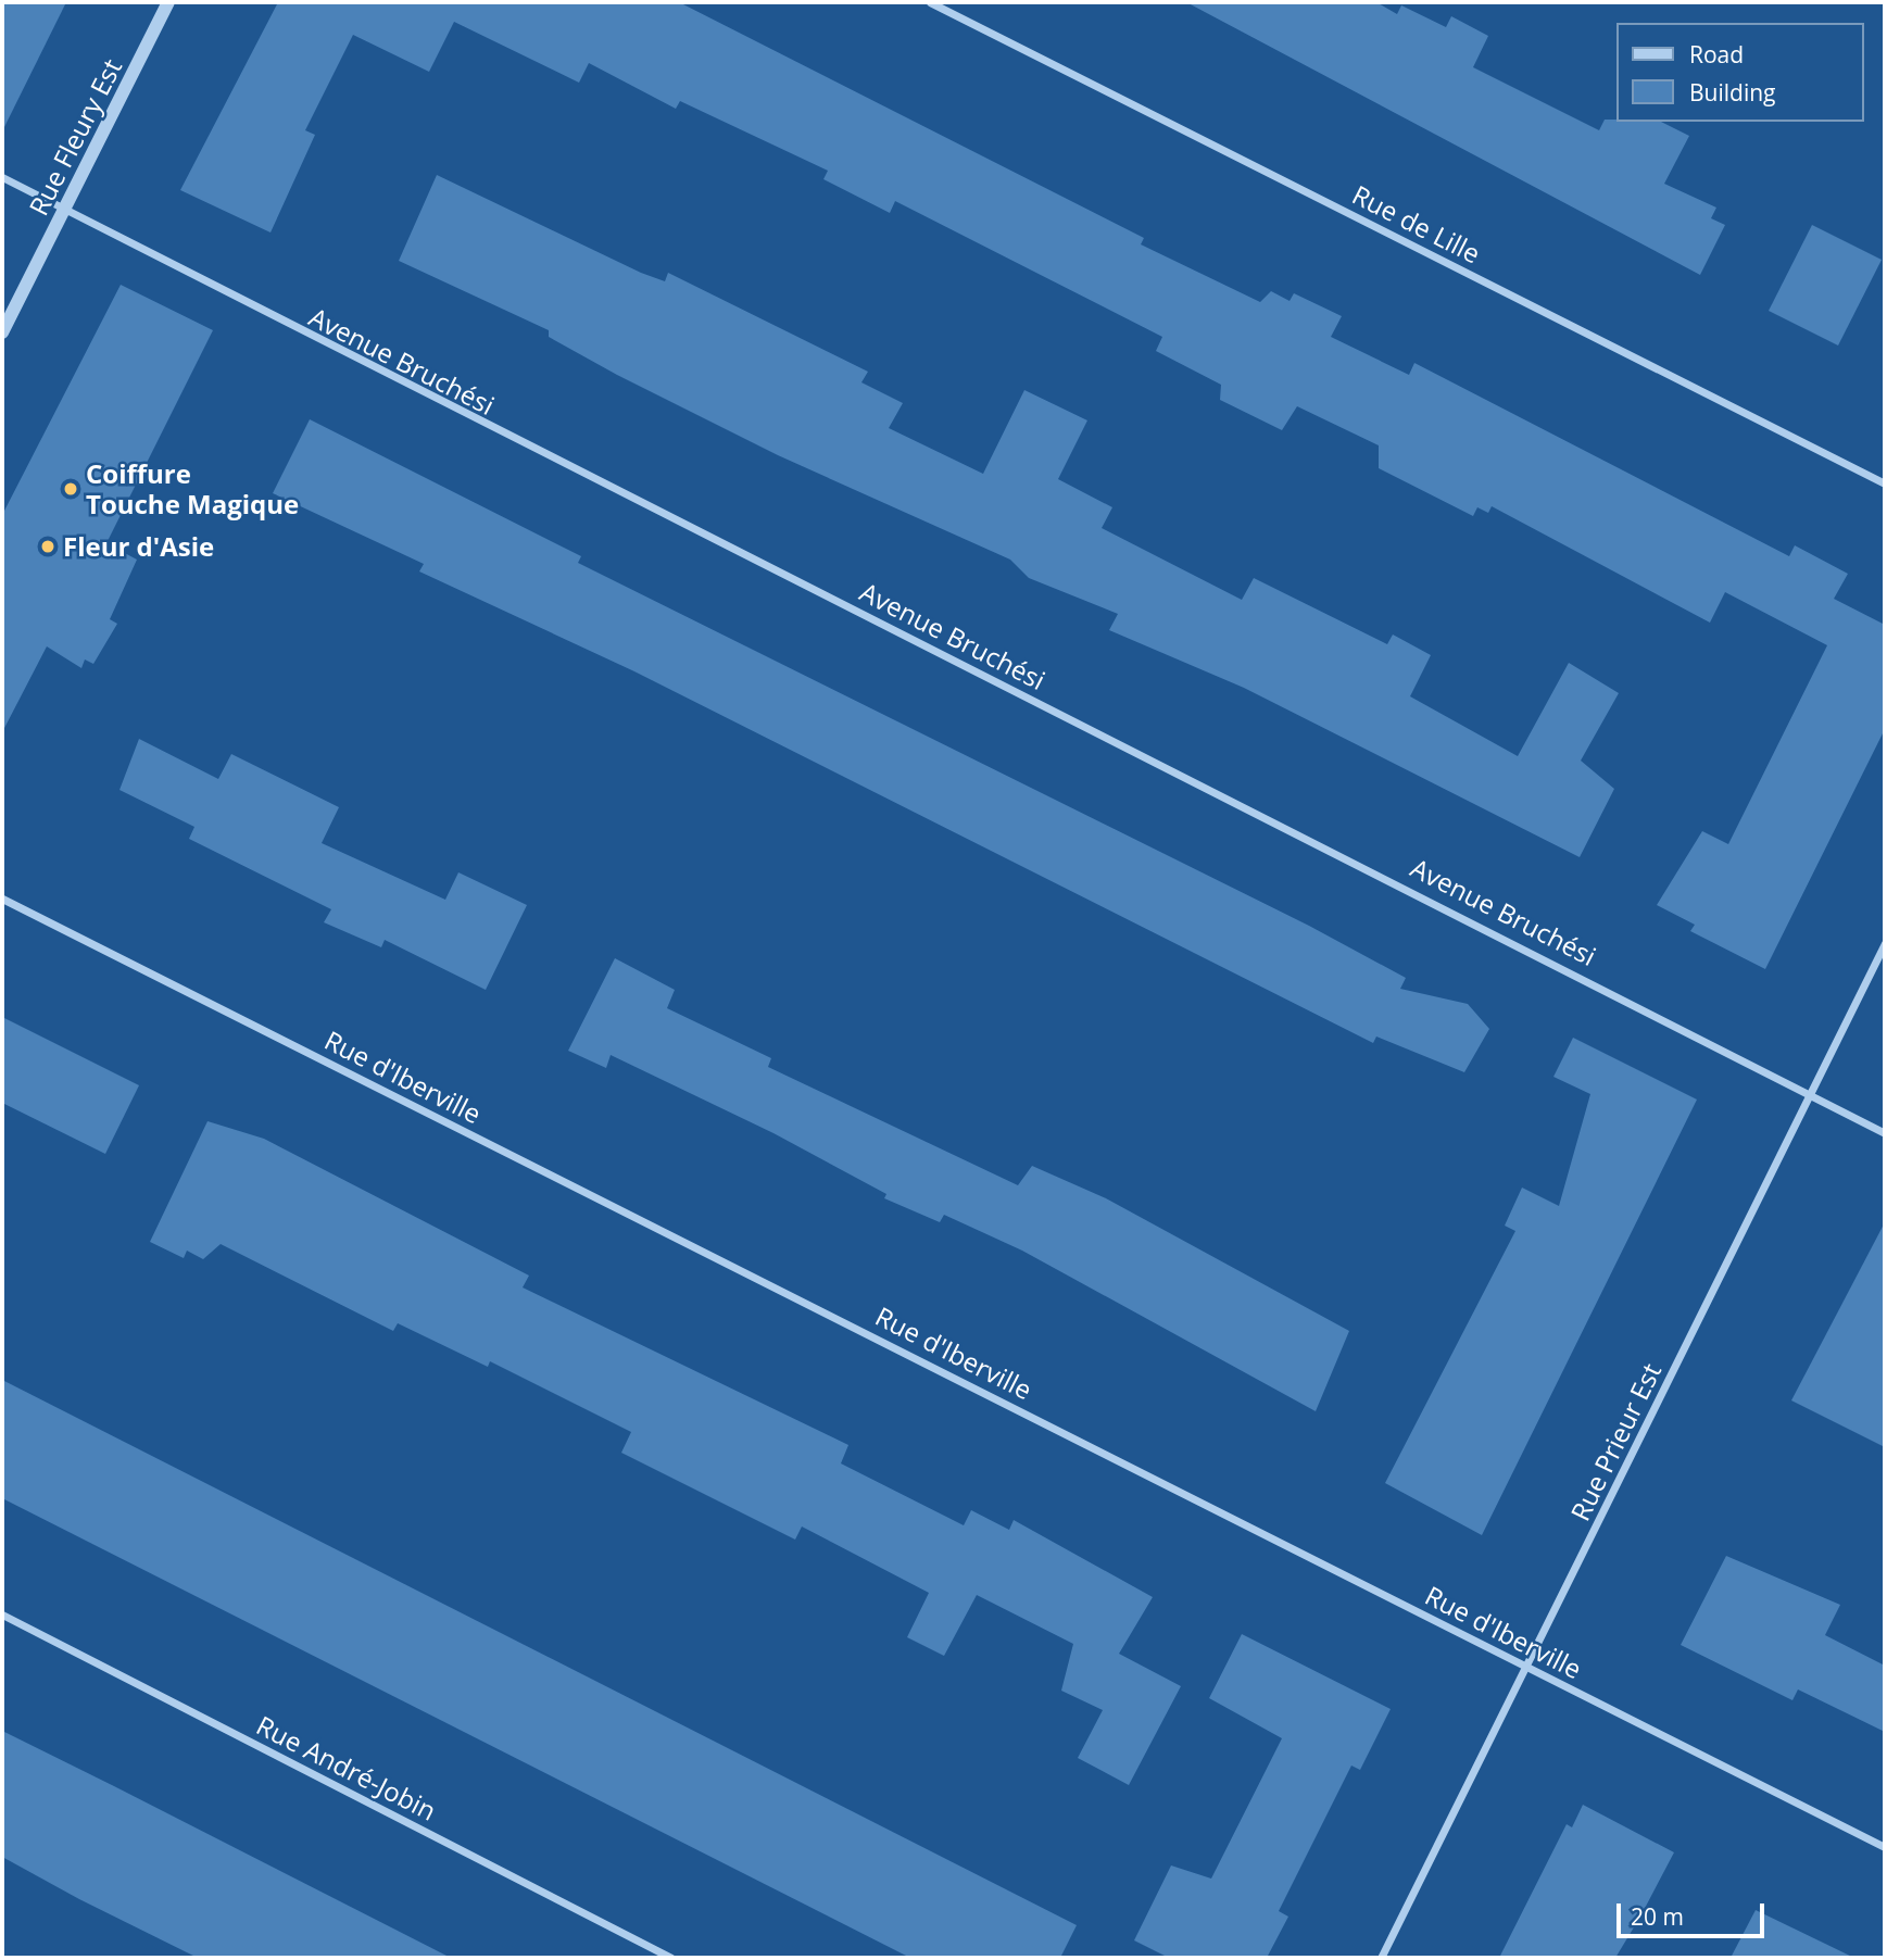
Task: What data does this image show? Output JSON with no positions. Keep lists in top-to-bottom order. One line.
{"streets":{"street":["Rue Fleury Est","Rue de Lille","Avenue Bruchési","Rue d'Iberville","Rue Prieur Est","Rue André-Jobin"]},"crossings":[["Rue Fleury Est","Avenue Bruchési"],["Avenue Bruchési","Rue Prieur Est"],["Rue d'Iberville","Rue Prieur Est"]],"places":["Coiffure Touche Magique","Fleur d'Asie"],"legend":["Road","Building"],"scale_bar":"20 m"}
